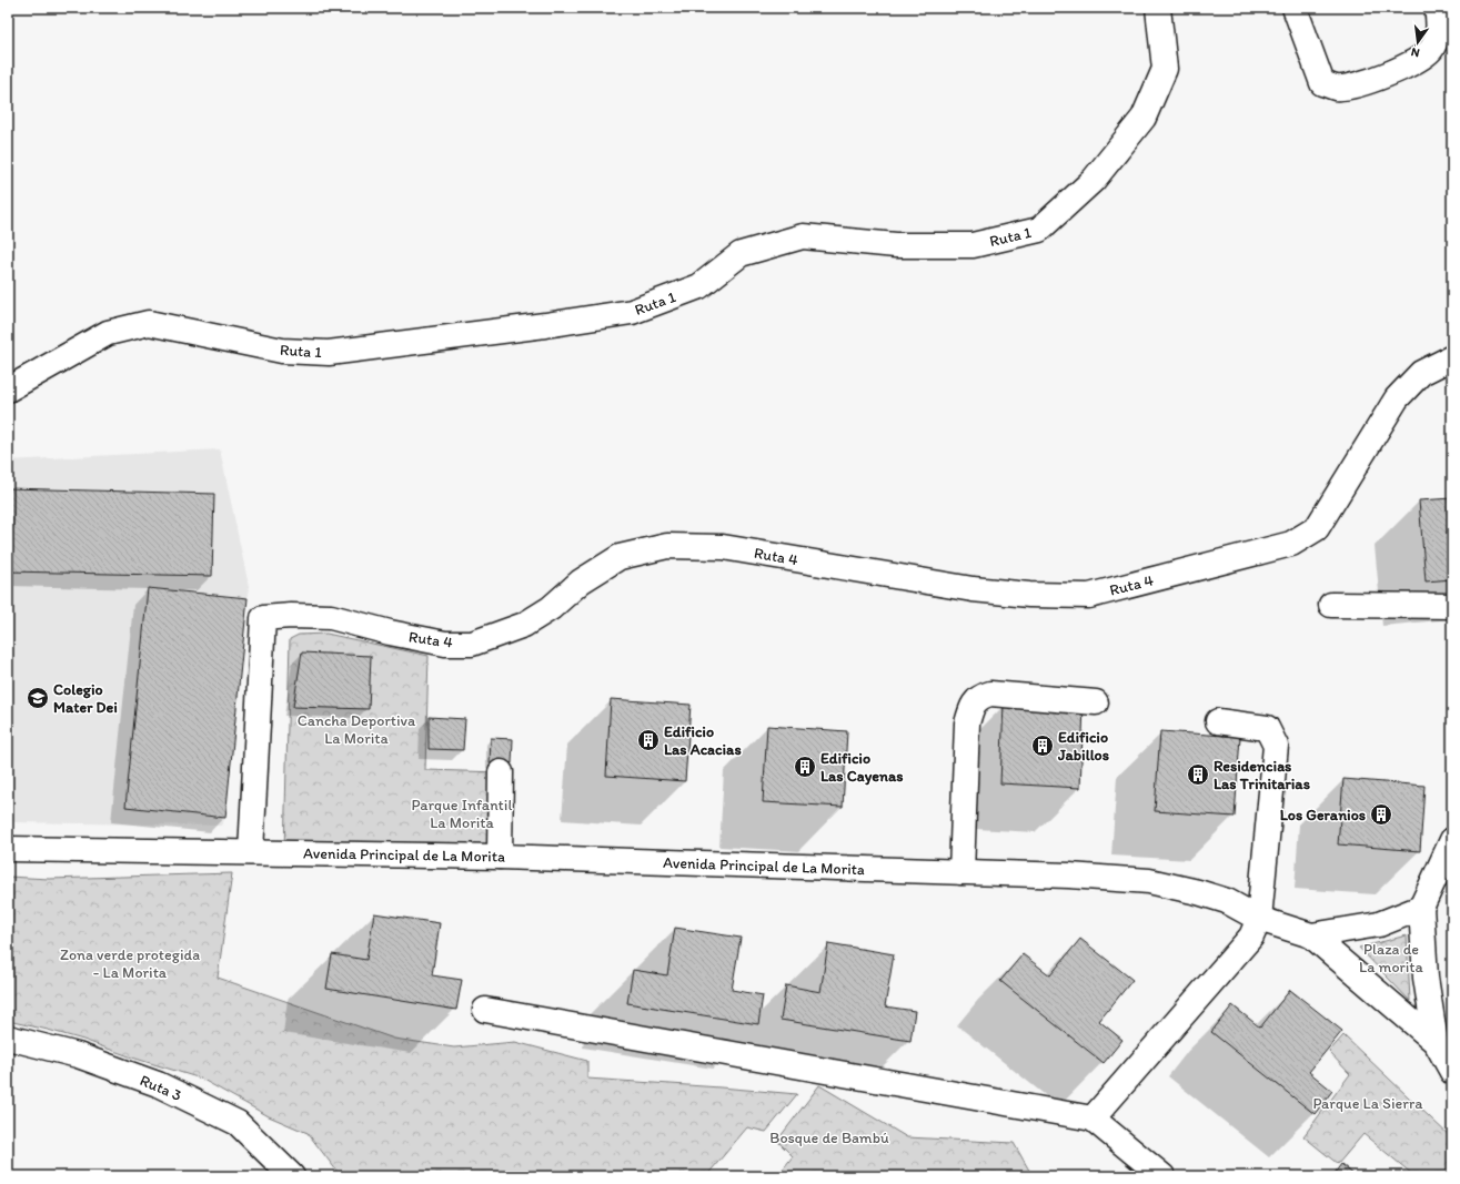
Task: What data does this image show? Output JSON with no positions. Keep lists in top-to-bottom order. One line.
{"streets":{"street":["Ruta 1","Ruta 4","Avenida Principal de La Morita","Ruta 3"]},"crossings":[["Ruta 4","Avenida Principal de La Morita"]],"parks":["Cancha Deportiva La Morita","Parque Infantil La Morita","Plaza de La morita","Zona verde protegida - La Morita","Parque La Sierra","Bosque de Bambú"],"places":{"school or university":["Colegio Mater Dei"],"building":["Edificio Las Acacias","Edificio Jabillos","Edificio Las Cayenas","Residencias Las Trinitarias","Los Geranios"]},"north":"bottom"}
